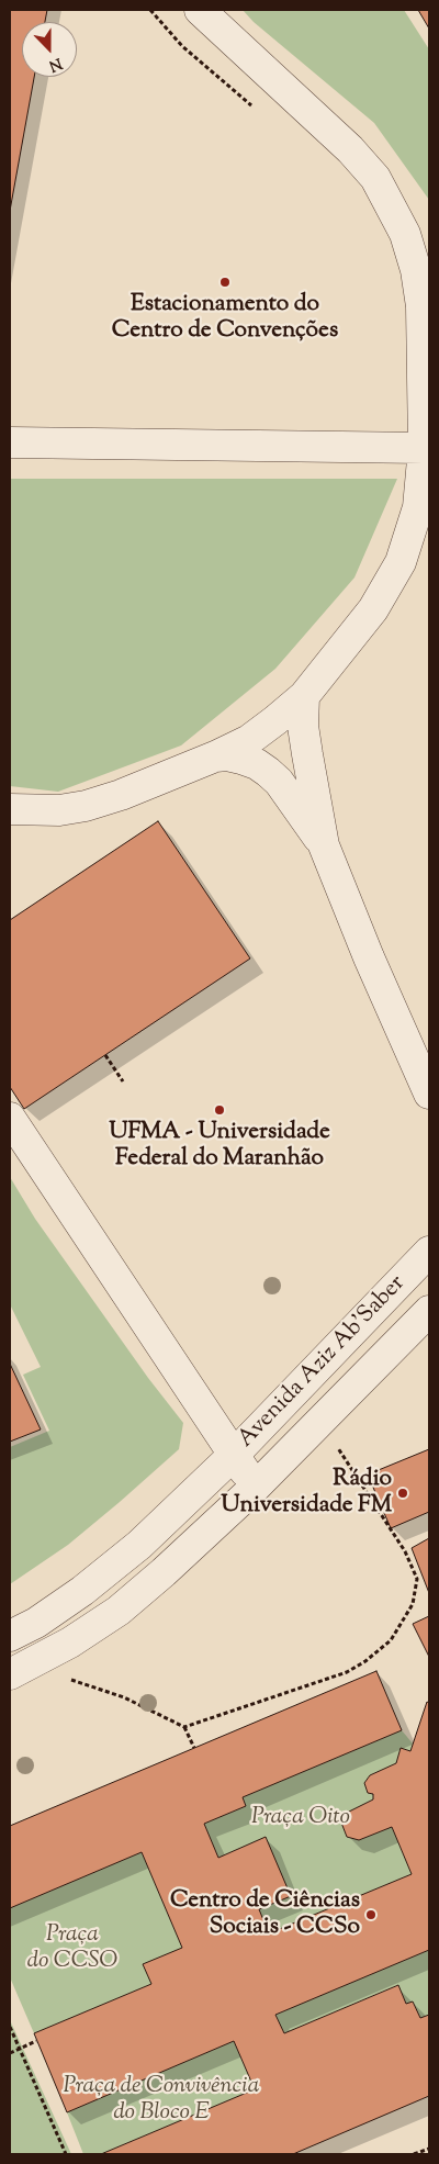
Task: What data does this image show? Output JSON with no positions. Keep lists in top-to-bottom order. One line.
{"streets":{"street":["Avenida Aziz Ab'Saber"]},"parks":["Praça Oito","Praça do CCSO","Praça de Convivência do Bloco E"],"places":["Estacionamento do Centro de Convenções","UFMA - Universidade Federal do Maranhão","Rádio Universidade FM","Centro de Ciências Sociais - CCSo"],"north":"bottom"}
